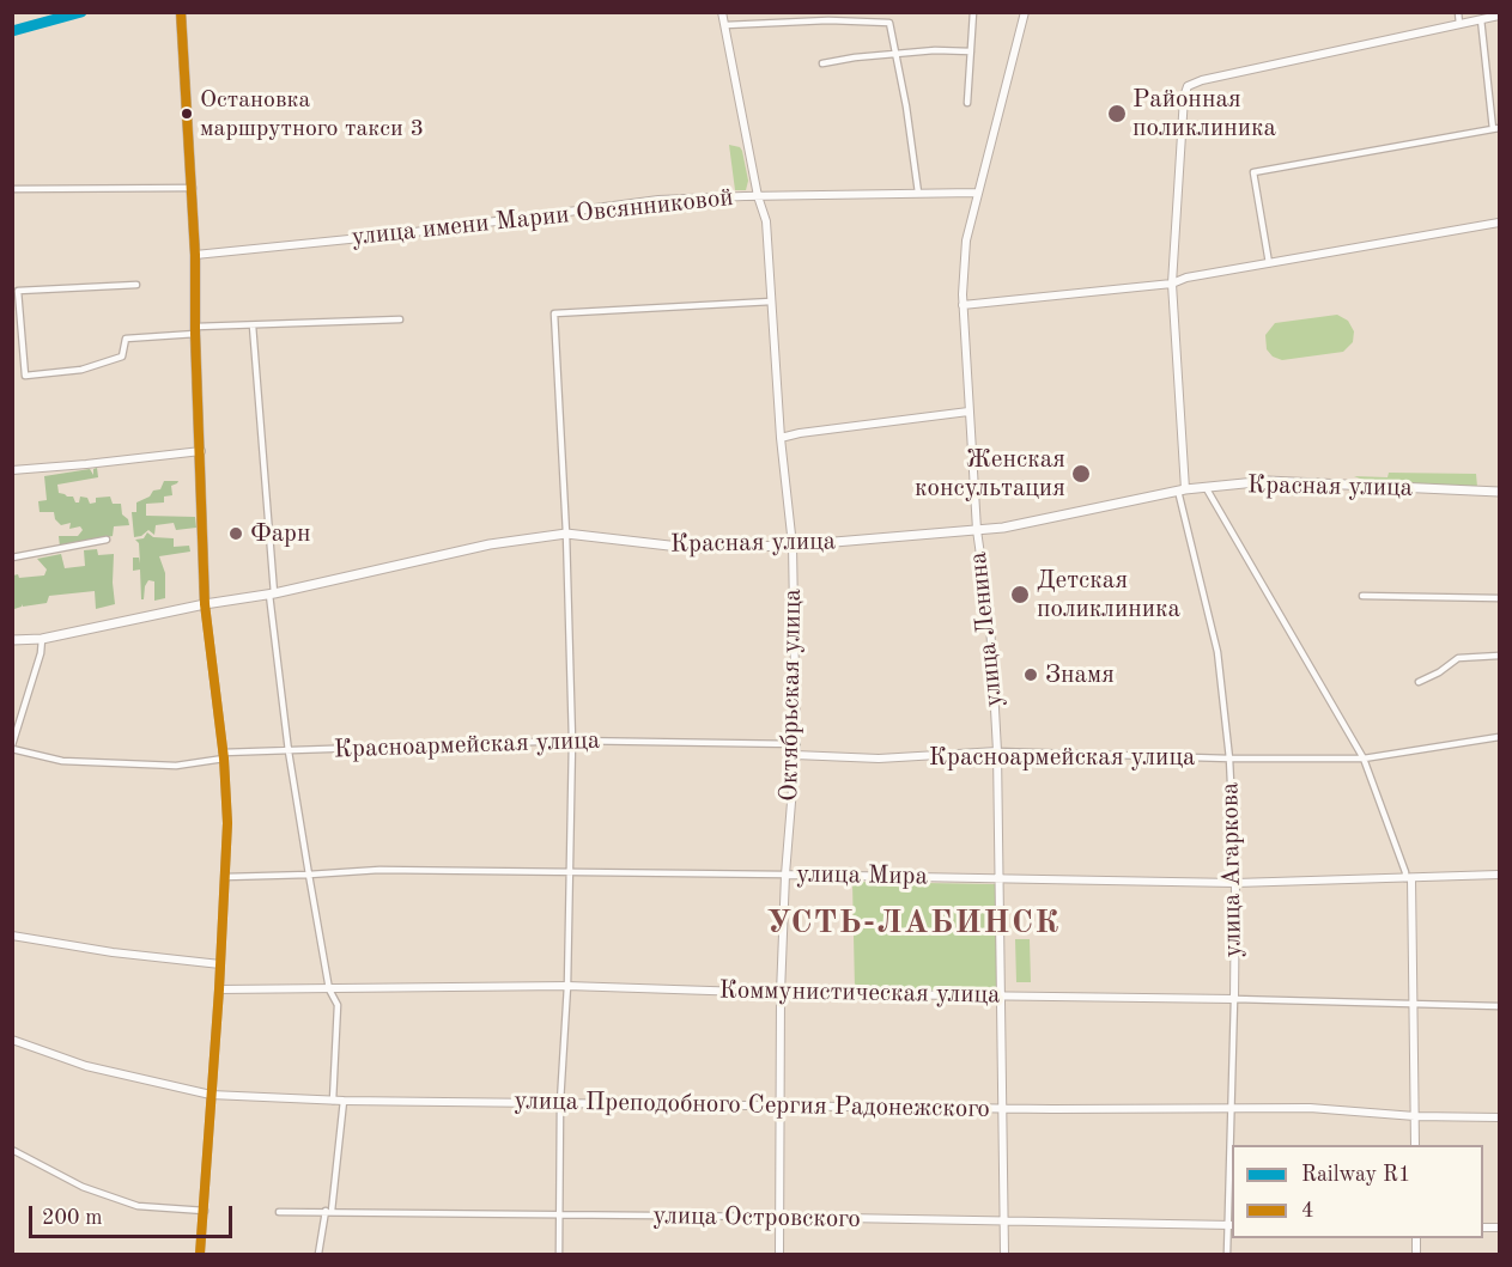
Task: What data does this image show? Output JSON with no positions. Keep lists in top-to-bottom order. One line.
{"streets":{"main road":["Красная улица"],"street":["улица имени Марии Овсянниковой","улица Ленина","Октябрьская улица","Красноармейская улица","улица Агаркова","улица Мира","Коммунистическая улица","улица Преподобного Сергия Радонежского","улица Островского"]},"crossings":[["улица имени Марии Овсянниковой","улица Ленина"],["улица имени Марии Овсянниковой","Октябрьская улица"],["Красная улица","улица Ленина"],["Красная улица","Октябрьская улица"],["Красная улица","улица Агаркова"],["улица Ленина","Красноармейская улица"],["улица Ленина","улица Мира"],["улица Ленина","Коммунистическая улица"],["улица Ленина","улица Преподобного Сергия Радонежского"],["улица Ленина","улица Островского"],["Октябрьская улица","Красноармейская улица"],["Октябрьская улица","улица Мира"],["Октябрьская улица","Коммунистическая улица"],["Октябрьская улица","улица Преподобного Сергия Радонежского"],["Октябрьская улица","улица Островского"],["Красноармейская улица","улица Агаркова"],["улица Агаркова","улица Мира"],["улица Агаркова","Коммунистическая улица"],["улица Агаркова","улица Преподобного Сергия Радонежского"],["улица Агаркова","улица Островского"]],"districts":["УСТЬ-ЛАБИНСК"],"places":["Остановка маршрутного такси 3","Районная поликлиника","Женская консультация","Фарн","Детская поликлиника","Знамя"],"lines":["rail line R1","transit line 4"],"legend":["Railway R1","4"],"scale_bar":"200 m"}
